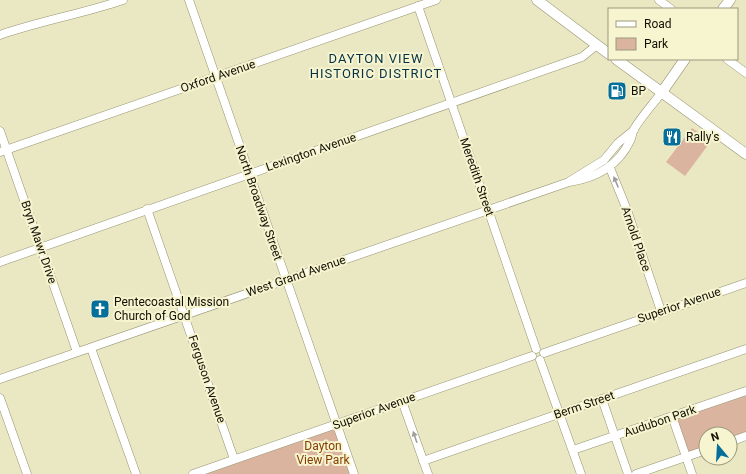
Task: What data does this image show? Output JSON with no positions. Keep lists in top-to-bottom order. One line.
{"streets":{"main road":["West Grand Avenue"],"street":["Oxford Avenue","Lexington Avenue","Meredith Street","North Broadway Street","Arnold Place","Bryn Mawr Drive","Superior Avenue","Ferguson Avenue","Berm Street","Audubon Park"]},"crossings":[["Oxford Avenue","Meredith Street"],["Oxford Avenue","North Broadway Street"],["Oxford Avenue","Bryn Mawr Drive"],["Lexington Avenue","Meredith Street"],["Lexington Avenue","North Broadway Street"],["Lexington Avenue","Bryn Mawr Drive"],["Lexington Avenue","Ferguson Avenue"],["Meredith Street","West Grand Avenue"],["Meredith Street","Superior Avenue"],["North Broadway Street","West Grand Avenue"],["North Broadway Street","Superior Avenue"],["Arnold Place","West Grand Avenue"],["Arnold Place","Superior Avenue"],["Bryn Mawr Drive","West Grand Avenue"],["West Grand Avenue","Ferguson Avenue"],["Superior Avenue","Ferguson Avenue"]],"one_way":["Arnold Place"],"districts":["DAYTON VIEW HISTORIC DISTRICT"],"parks":["Dayton View Park"],"places":{"fuel station":["BP"],"restaurant":["Rally's"],"church":["Pentecoastal Mission Church of God"]},"legend":["Road","Park"],"north":"top"}
